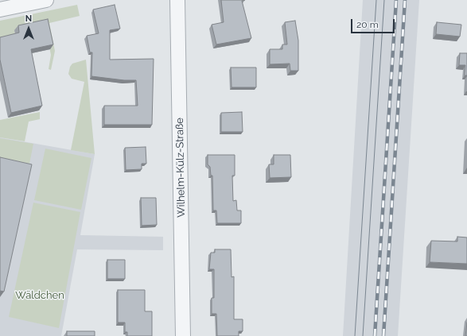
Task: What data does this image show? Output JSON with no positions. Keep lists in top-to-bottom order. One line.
{"streets":{"street":["Wilhelm-Külz-Straße"]},"parks":["Wäldchen"],"scale_bar":"20 m","north":"top"}
